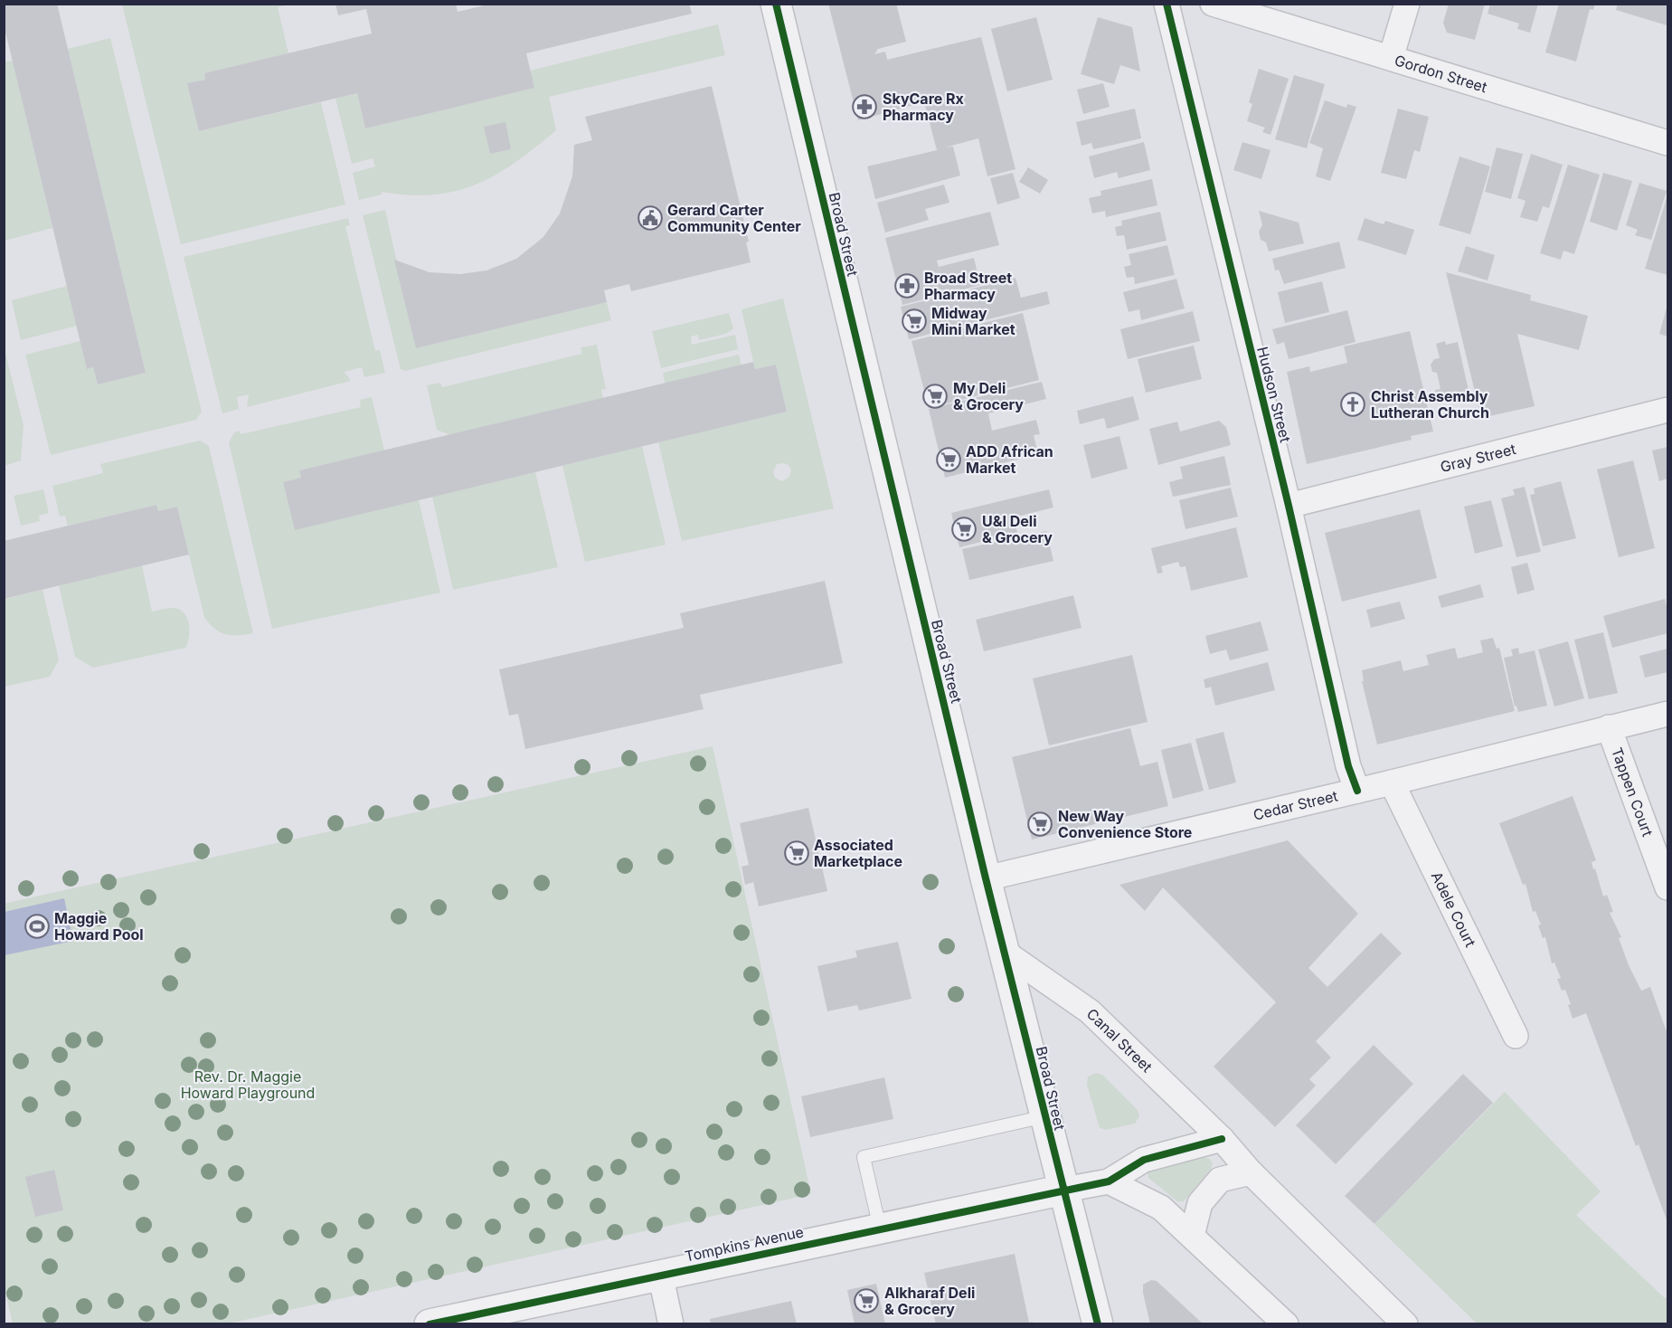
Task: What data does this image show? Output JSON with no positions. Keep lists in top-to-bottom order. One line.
{"streets":{"street":["Gordon Street","Broad Street","Hudson Street","Gray Street","Tappen Court","Cedar Street","Adele Court","Canal Street","Tompkins Avenue"]},"crossings":[["Broad Street","Cedar Street"],["Broad Street","Canal Street"],["Broad Street","Tompkins Avenue"],["Hudson Street","Gray Street"],["Hudson Street","Cedar Street"],["Tappen Court","Cedar Street"],["Cedar Street","Adele Court"]],"parks":["Rev. Dr. Maggie Howard Playground"],"places":{"pharmacy":["SkyCare Rx Pharmacy","Broad Street Pharmacy"],"public building":["Gerard Carter Community Center"],"supermarket":["Midway Mini Market","My Deli & Grocery","ADD African Market","U&I Deli & Grocery","New Way Convenience Store","Associated Marketplace","Alkharaf Deli & Grocery"],"church":["Christ Assembly Lutheran Church"],"sports":["Maggie Howard Pool"]}}
